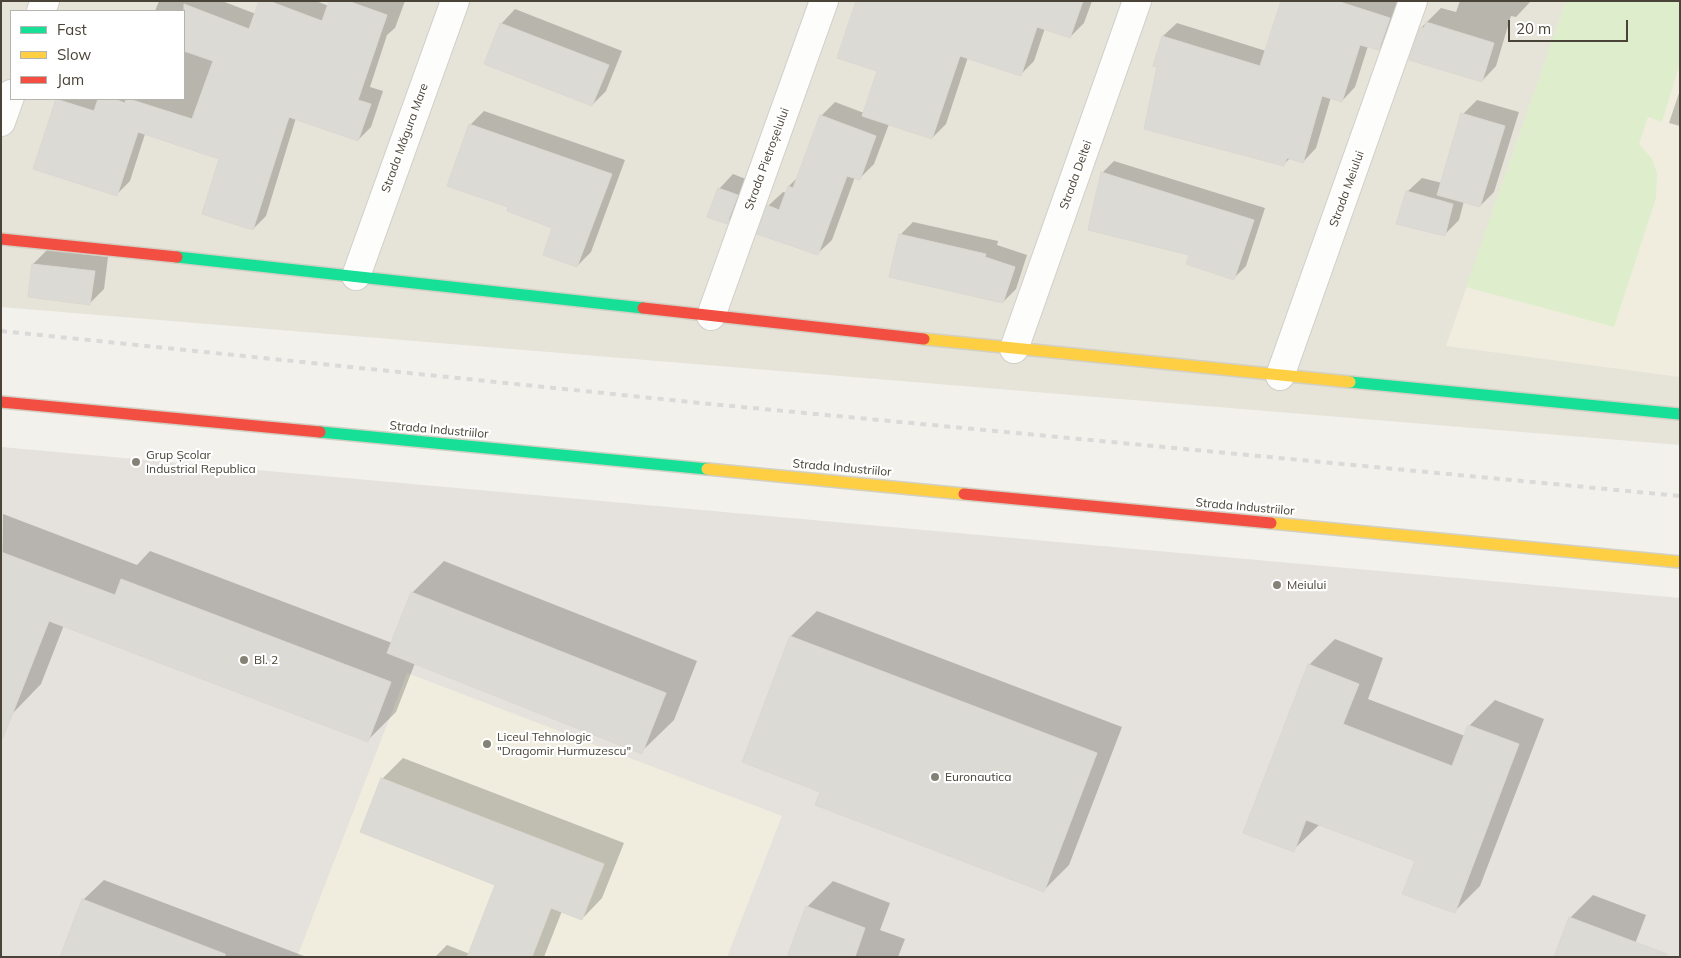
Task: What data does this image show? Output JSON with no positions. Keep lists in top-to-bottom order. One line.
{"streets":{"street":["Strada Măgura Mare","Strada Pietroșelului","Strada Deltei","Strada Meiului","Strada Industriilor"]},"places":["Grup Școlar Industrial Republica","Meiului","Bl. 2","Liceul Tehnologic \"Dragomir Hurmuzescu\"","Euronautica"],"legend":["Fast","Slow","Jam"],"scale_bar":"20 m"}
